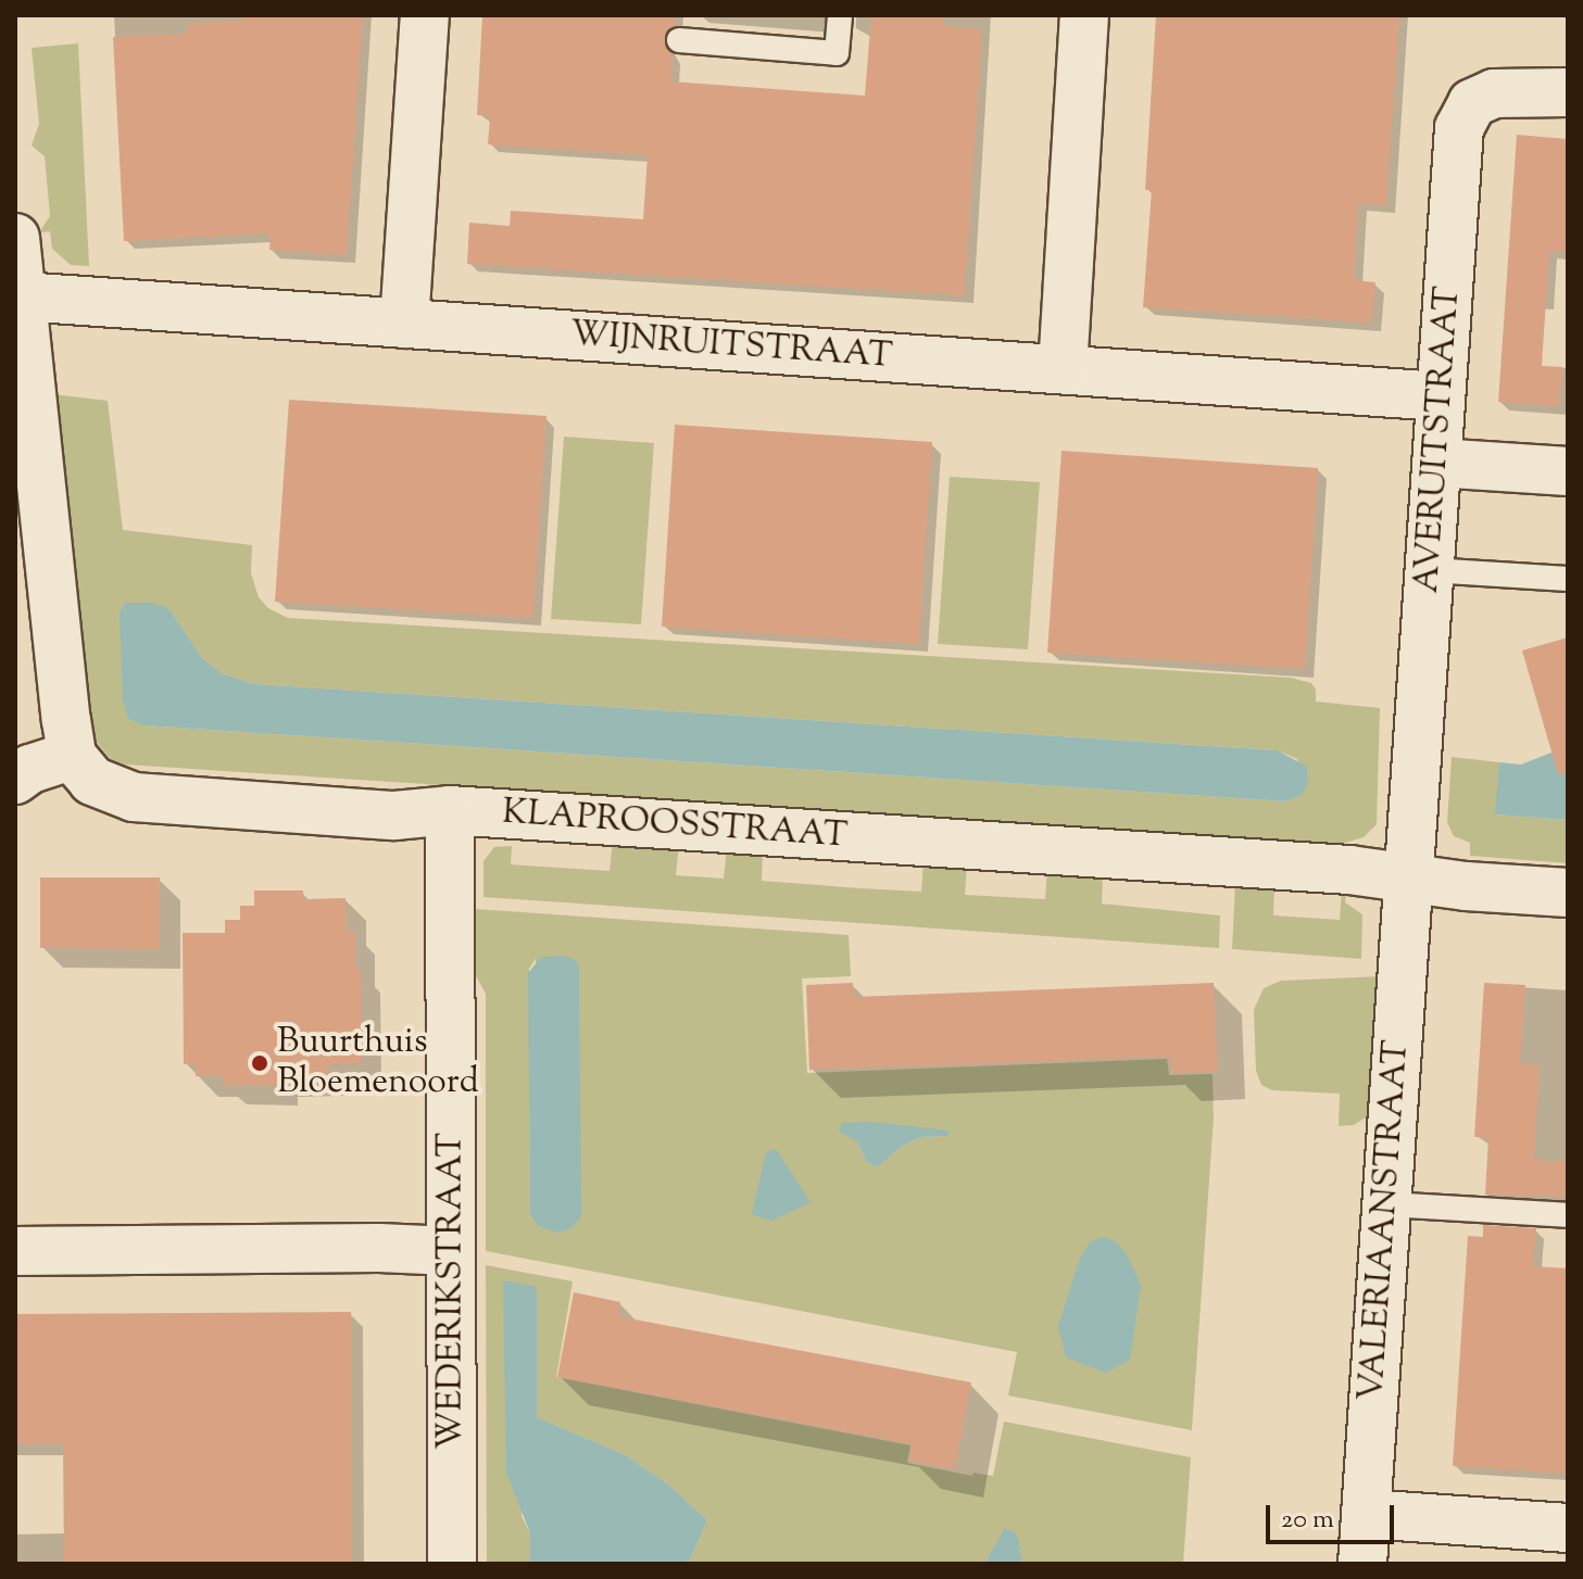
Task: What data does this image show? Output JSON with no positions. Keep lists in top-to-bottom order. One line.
{"streets":{"street":["WIJNRUITSTRAAT","AVERUITSTRAAT","KLAPROOSSTRAAT","VALERIAANSTRAAT","WEDERIKSTRAAT"]},"crossings":[["WIJNRUITSTRAAT","AVERUITSTRAAT"],["AVERUITSTRAAT","KLAPROOSSTRAAT"],["AVERUITSTRAAT","VALERIAANSTRAAT"],["KLAPROOSSTRAAT","VALERIAANSTRAAT"],["KLAPROOSSTRAAT","WEDERIKSTRAAT"]],"places":["Buurthuis Bloemenoord"],"scale_bar":"20 m"}
